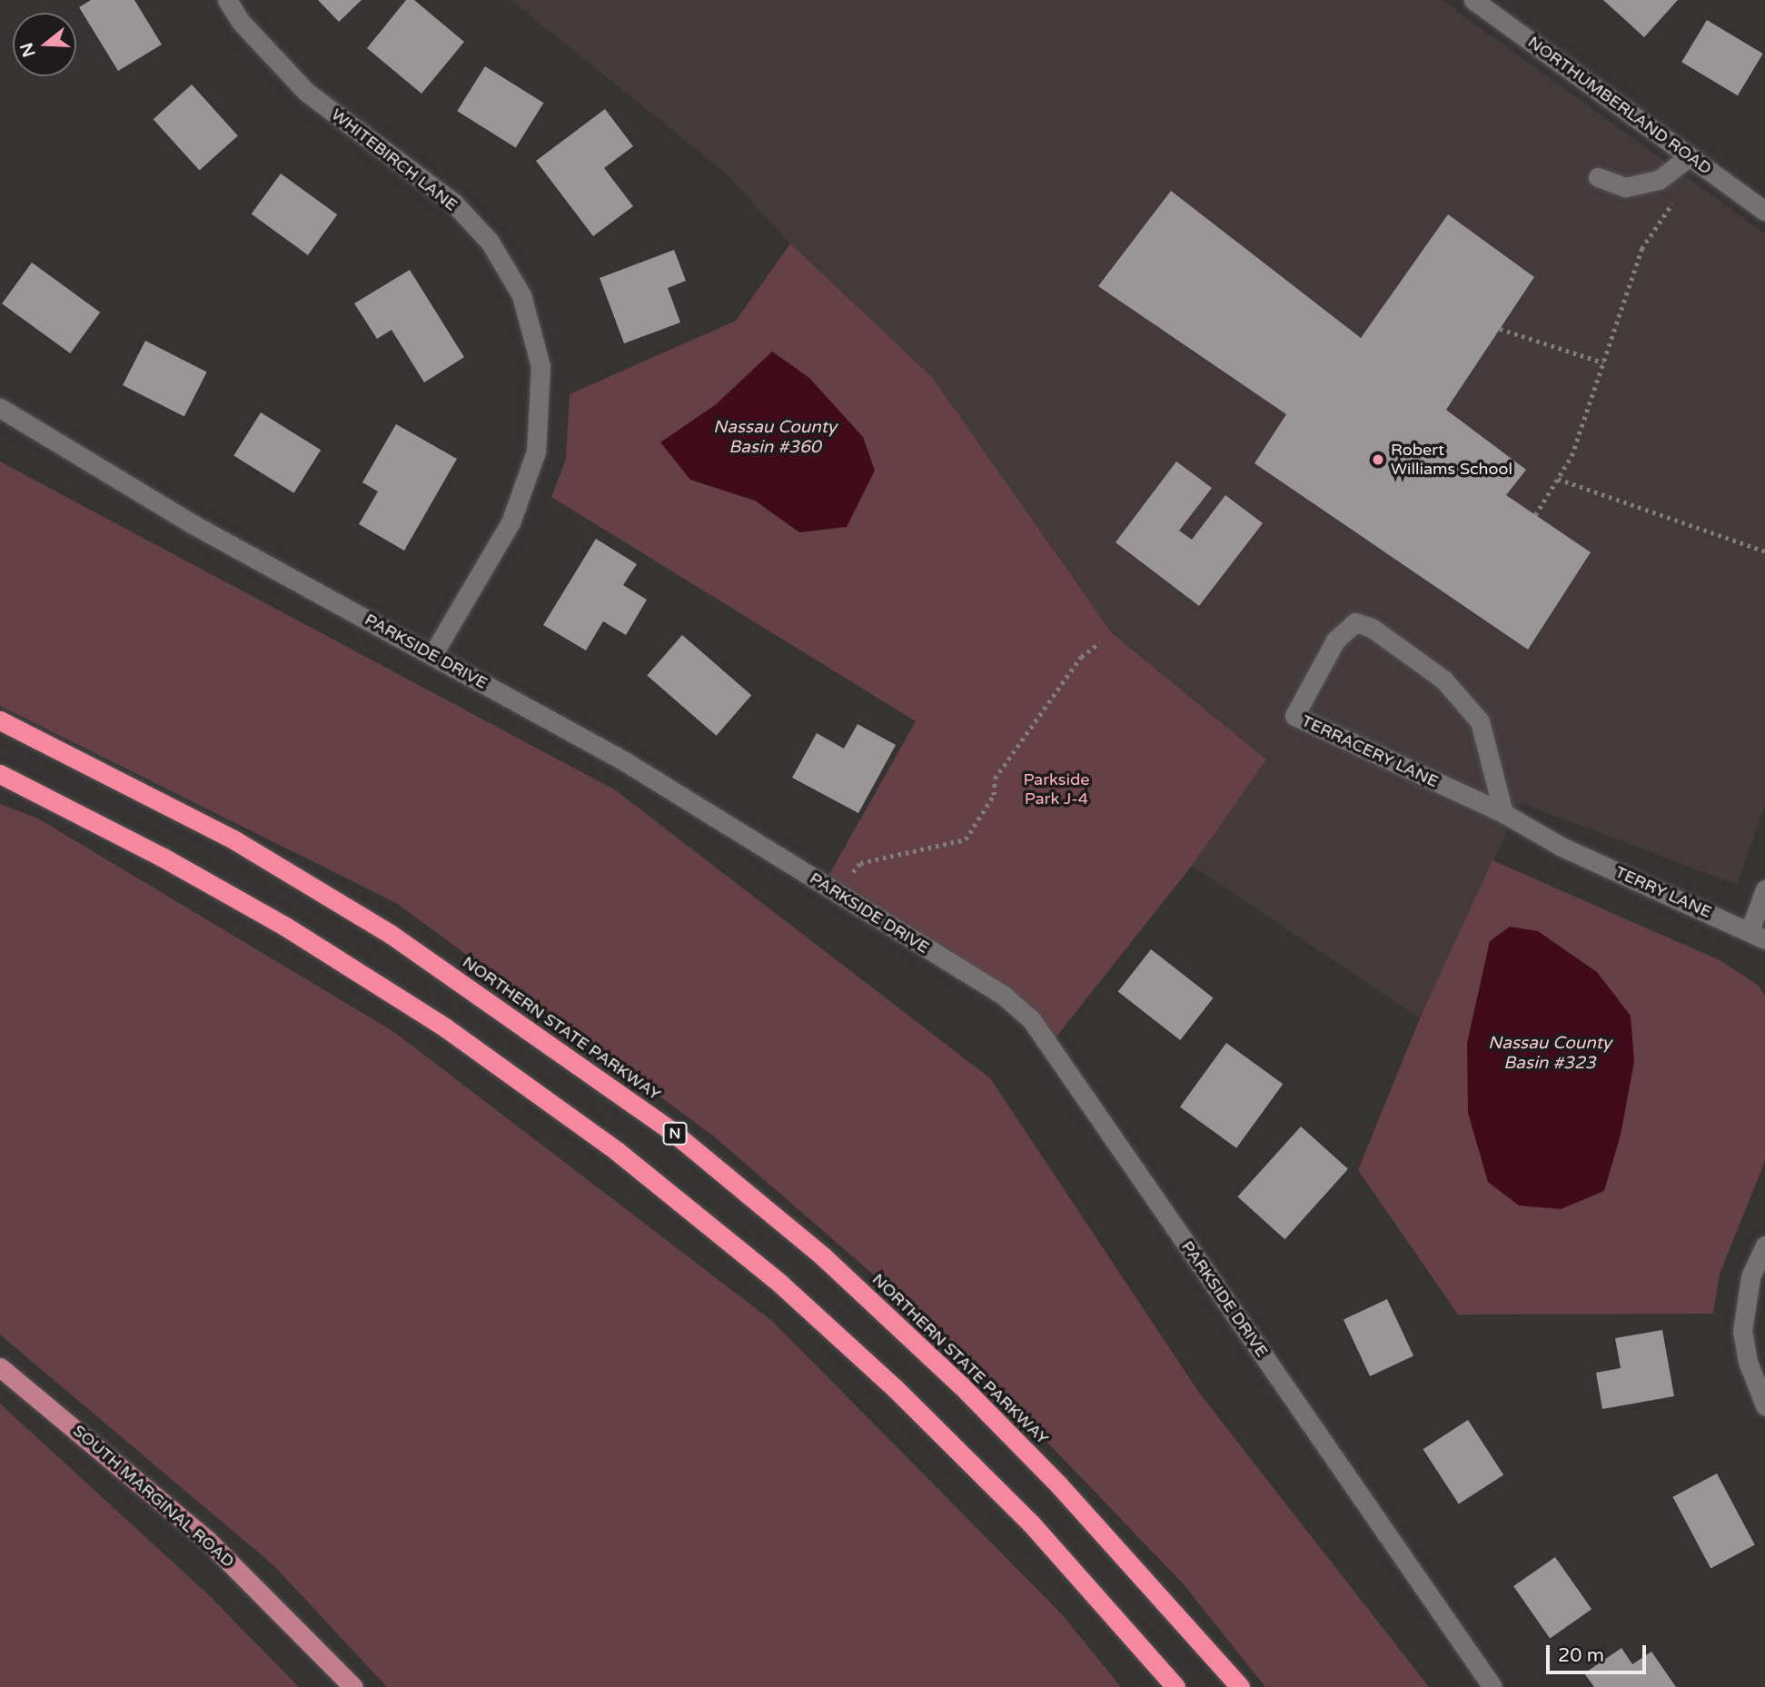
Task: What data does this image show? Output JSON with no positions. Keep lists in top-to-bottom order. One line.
{"streets":{"highway":["NORTHERN STATE PARKWAY","N"],"main road":["SOUTH MARGINAL ROAD"],"street":["NORTHUMBERLAND ROAD","WHITEBIRCH LANE","PARKSIDE DRIVE","TERRACERY LANE","TERRY LANE"]},"crossings":[["WHITEBIRCH LANE","PARKSIDE DRIVE"],["TERRACERY LANE","TERRY LANE"]],"water":["Nassau County Basin #360","Nassau County Basin #323"],"parks":["Parkside Park J-4"],"places":["Robert Williams School"],"scale_bar":"20 m","north":"left"}
